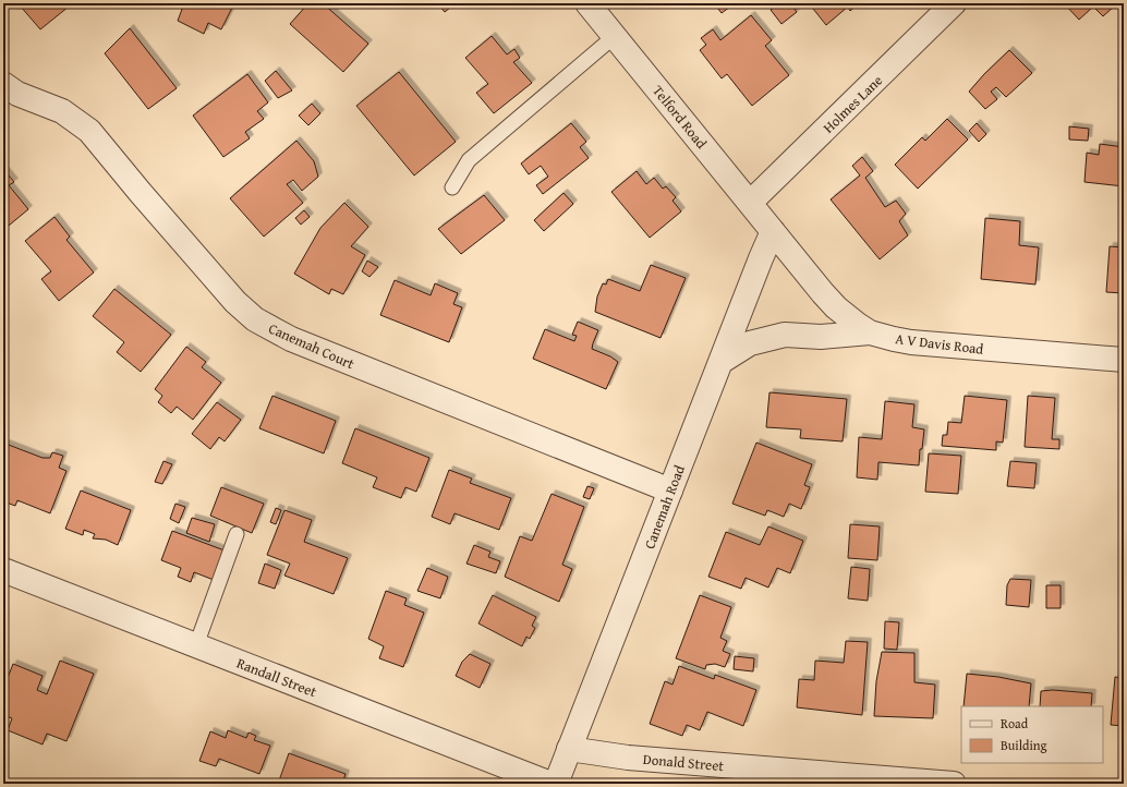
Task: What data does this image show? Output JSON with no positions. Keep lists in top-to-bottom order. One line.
{"streets":{"street":["Holmes Lane","Telford Road","A V Davis Road","Canemah Court","Canemah Road","Randall Street","Donald Street"]},"crossings":[["Holmes Lane","Telford Road"],["Telford Road","A V Davis Road"],["Telford Road","Canemah Road"],["A V Davis Road","Canemah Road"],["Canemah Court","Canemah Road"],["Canemah Road","Donald Street"]],"legend":["Road","Building"]}
